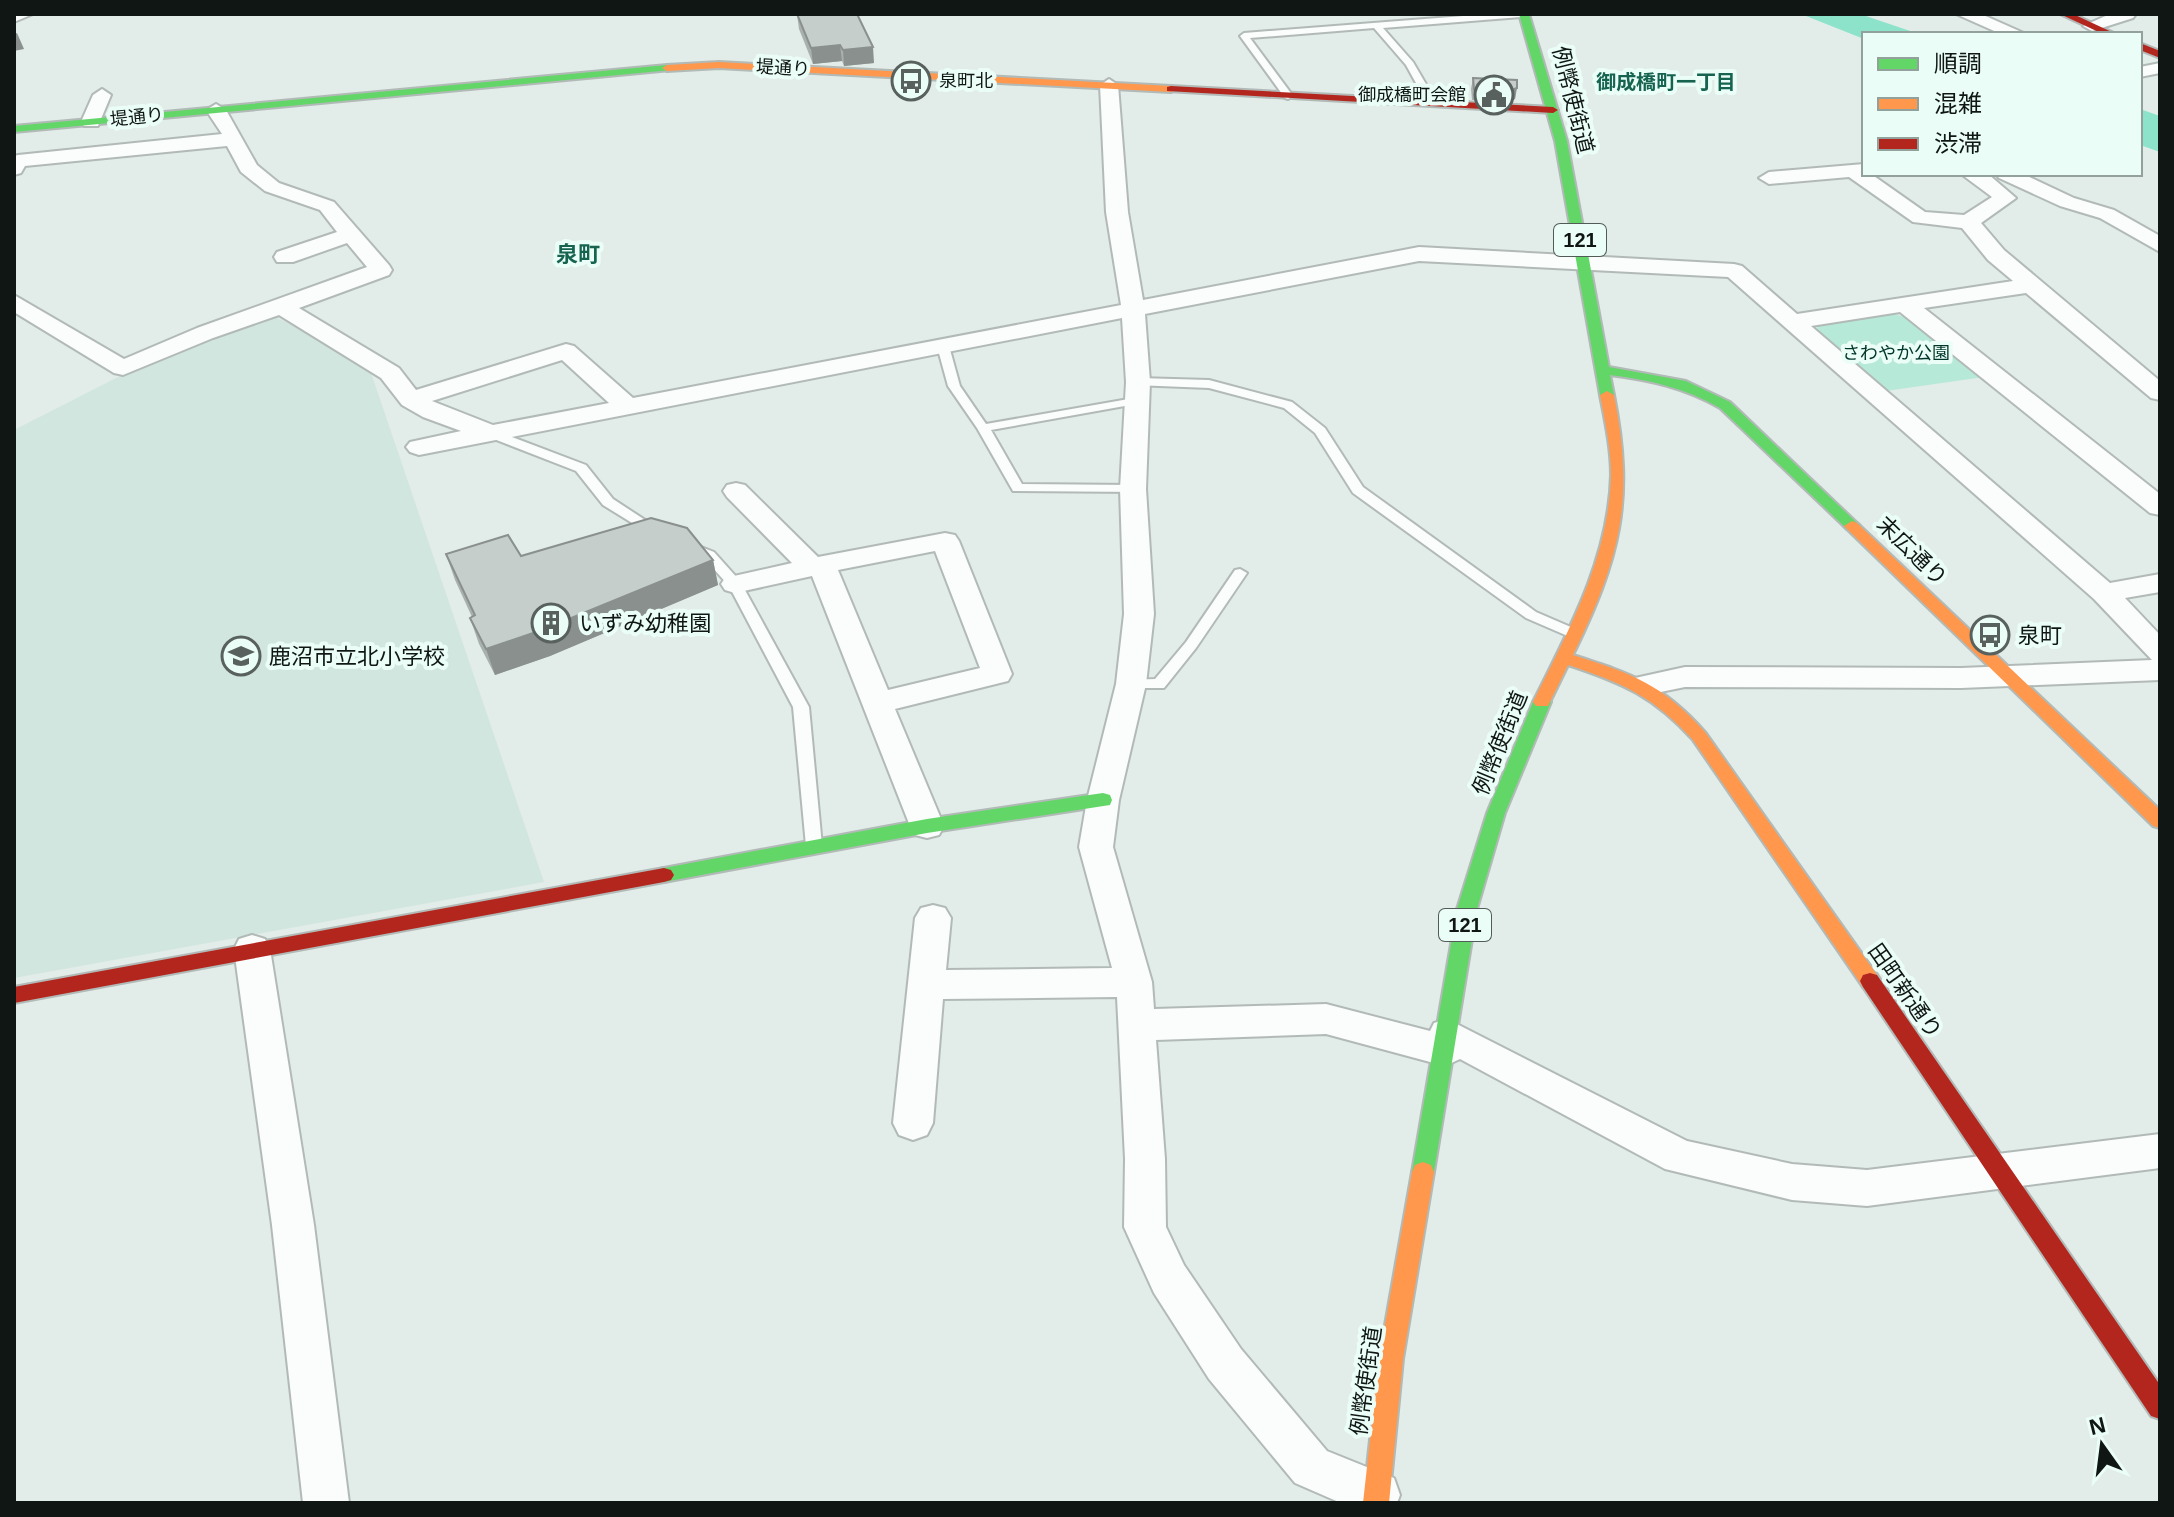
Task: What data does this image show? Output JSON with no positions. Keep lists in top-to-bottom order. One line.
{"streets":{"main road":["堤通り","例幣使街道","121","末広通り","田町新通り"]},"crossings":[["堤通り","例幣使街道"],["例幣使街道","末広通り"],["例幣使街道","田町新通り"]],"districts":["御成橋町一丁目","泉町"],"parks":["さわやか公園"],"places":{"bus stop":["泉町北","泉町"],"public building":["御成橋町会館"],"building":["いずみ幼稚園"],"school or university":["鹿沼市立北小学校"]},"legend":["順調","混雑","渋滞"],"north":"top"}
